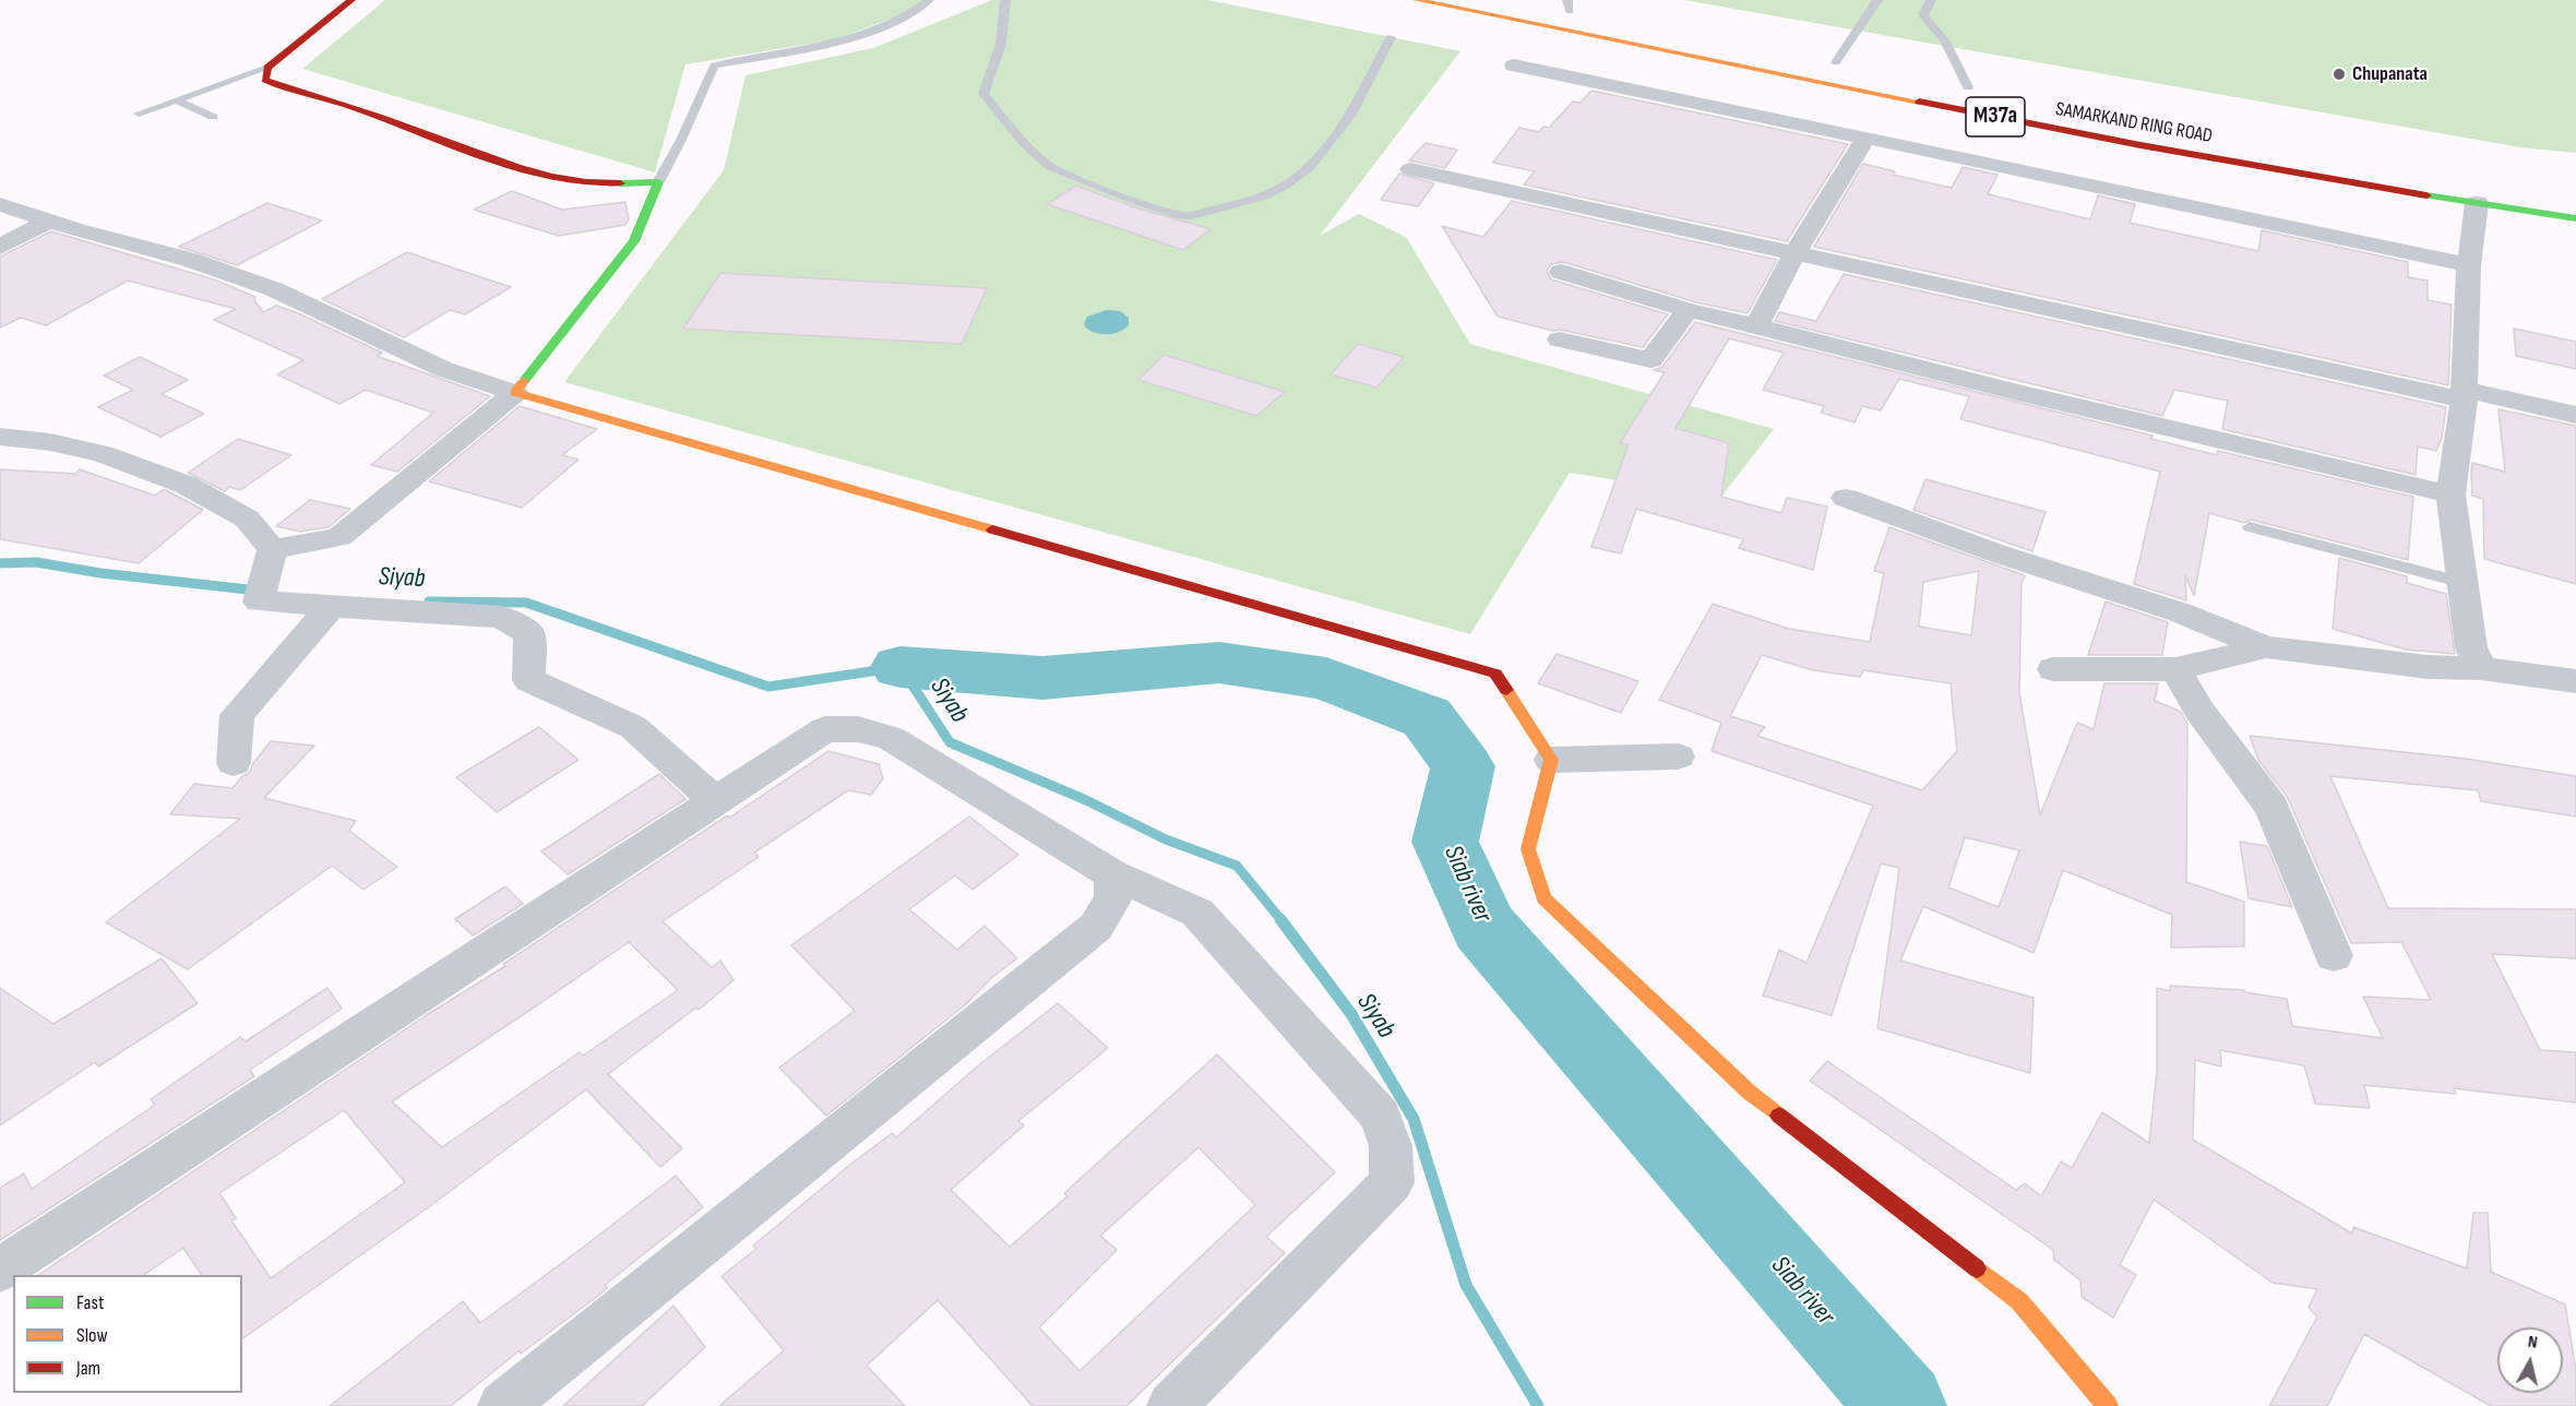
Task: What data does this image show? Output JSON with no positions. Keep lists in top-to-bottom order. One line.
{"streets":{"main road":["M37a","SAMARKAND RING ROAD"]},"water":["Siyab","Siab river"],"places":["Chupanata"],"legend":["Fast","Slow","Jam"],"north":"top"}
